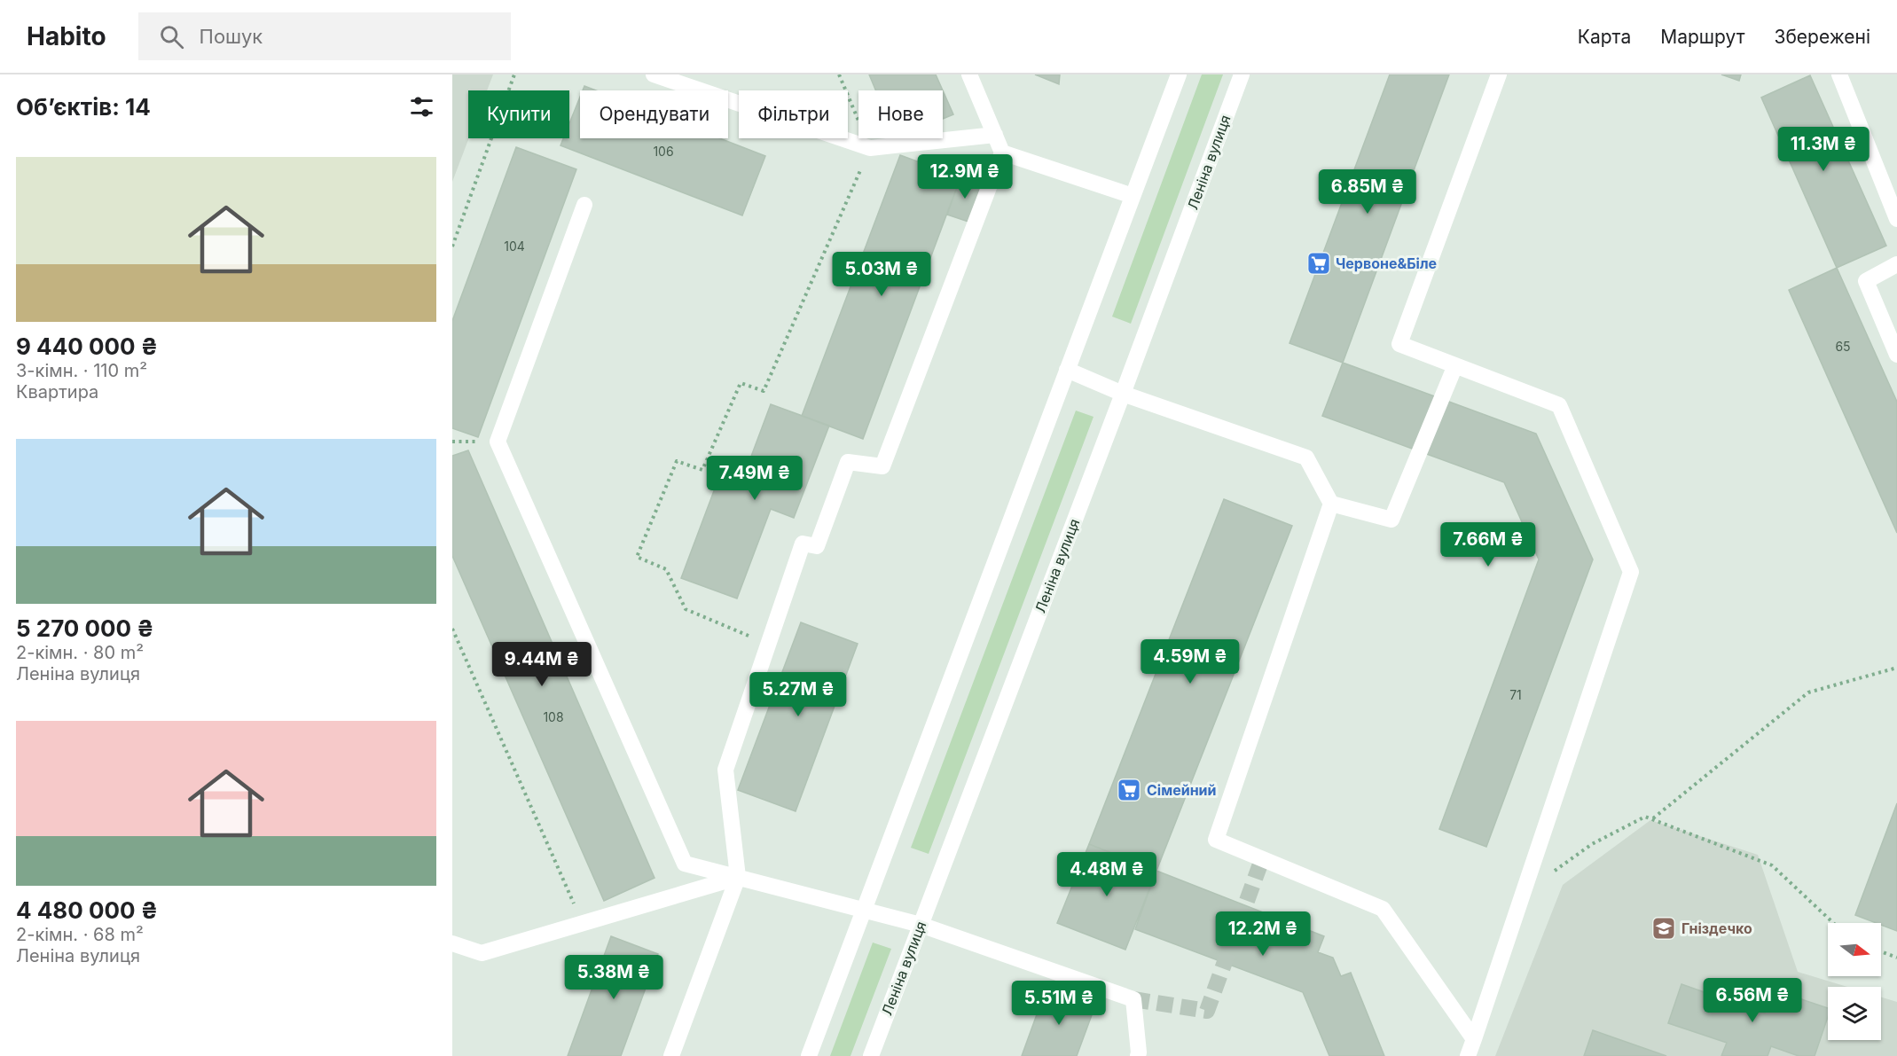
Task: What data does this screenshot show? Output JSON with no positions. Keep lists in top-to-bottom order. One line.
{"streets":{"street":["Леніна вулиця"]},"places":{"supermarket":["Червоне&Біле","Сімейний"],"school or university":["Гніздечко"]},"house_numbers":["106","104","65","71","108"],"north":"right","page":{"header":"Habito","search":"Пошук","nav":["Карта","Маршрут","Збережені"],"heading":"Об’єктів: 14","chip":["Купити","Орендувати","Фільтри","Нове"],"price":["11.3M ₴","12.9M ₴","6.85M ₴","5.03M ₴","7.49M ₴","7.66M ₴","4.59M ₴","9.44M ₴","5.27M ₴","4.48M ₴","12.2M ₴","5.38M ₴","6.56M ₴","5.51M ₴"],"list":[{"name":"9 440 000 ₴","note":"3-кімн. · 110 m² · Квартира"},{"name":"5 270 000 ₴","note":"2-кімн. · 80 m² · Леніна вулиця"},{"name":"4 480 000 ₴","note":"2-кімн. · 68 m² · Леніна вулиця"}]}}
